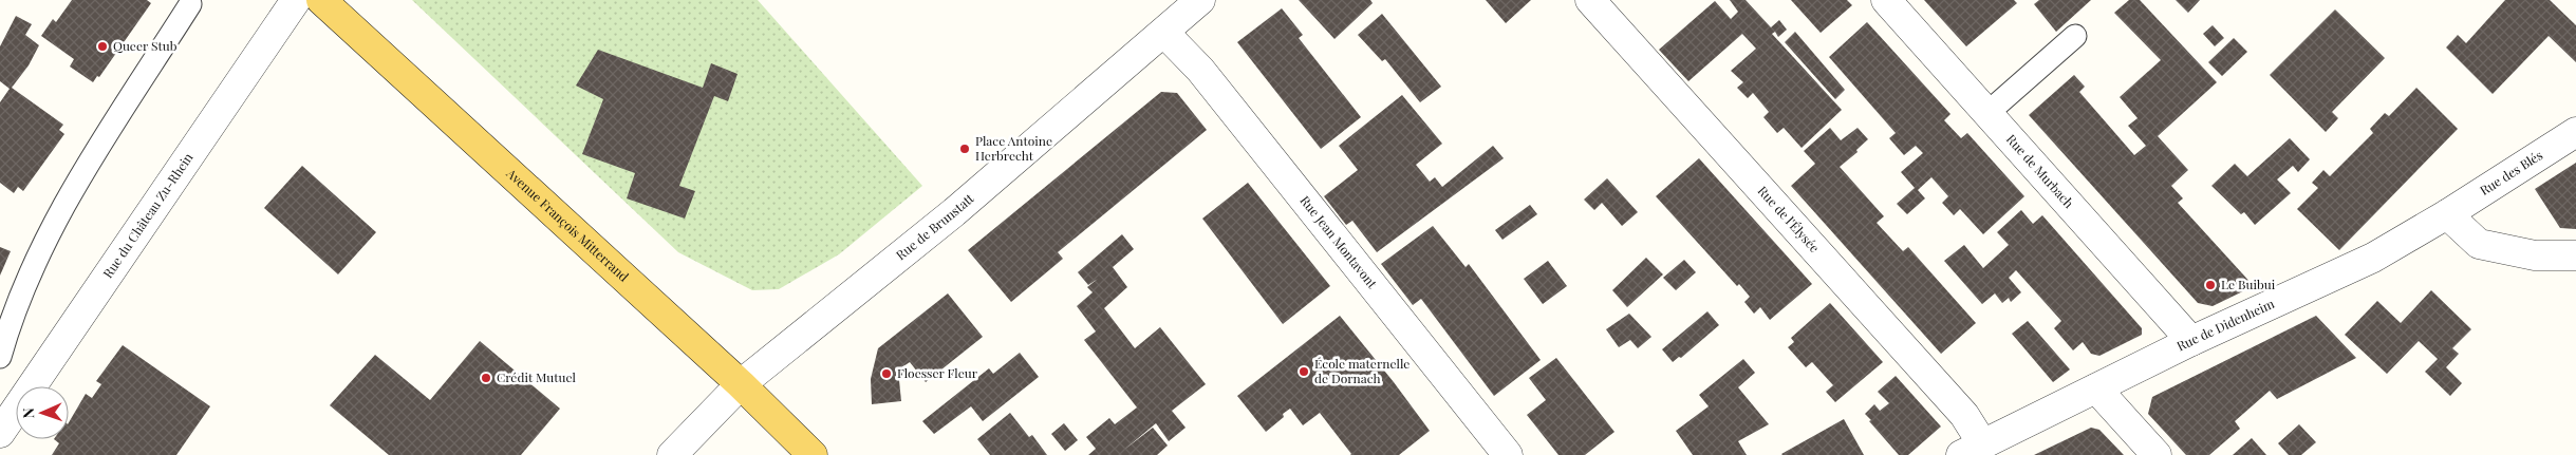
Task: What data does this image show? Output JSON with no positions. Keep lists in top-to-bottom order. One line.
{"streets":{"main road":["Avenue François Mitterrand"],"street":["Rue de Murbach","Rue des Blés","Rue du Château Zu-Rhein","Rue de l'Élysée","Rue de Brunstatt","Rue Jean Montavont","Rue de Didenheim"]},"crossings":[["Rue de Murbach","Rue de Didenheim"],["Rue des Blés","Rue de Didenheim"],["Rue de l'Élysée","Rue de Didenheim"],["Avenue François Mitterrand","Rue de Brunstatt"],["Rue de Brunstatt","Rue Jean Montavont"]],"places":["Queer Stub","Place Antoine Herbrecht","Le Buibui","École maternelle de Dornach","Floesser Fleur","Crédit Mutuel"],"north":"left"}
